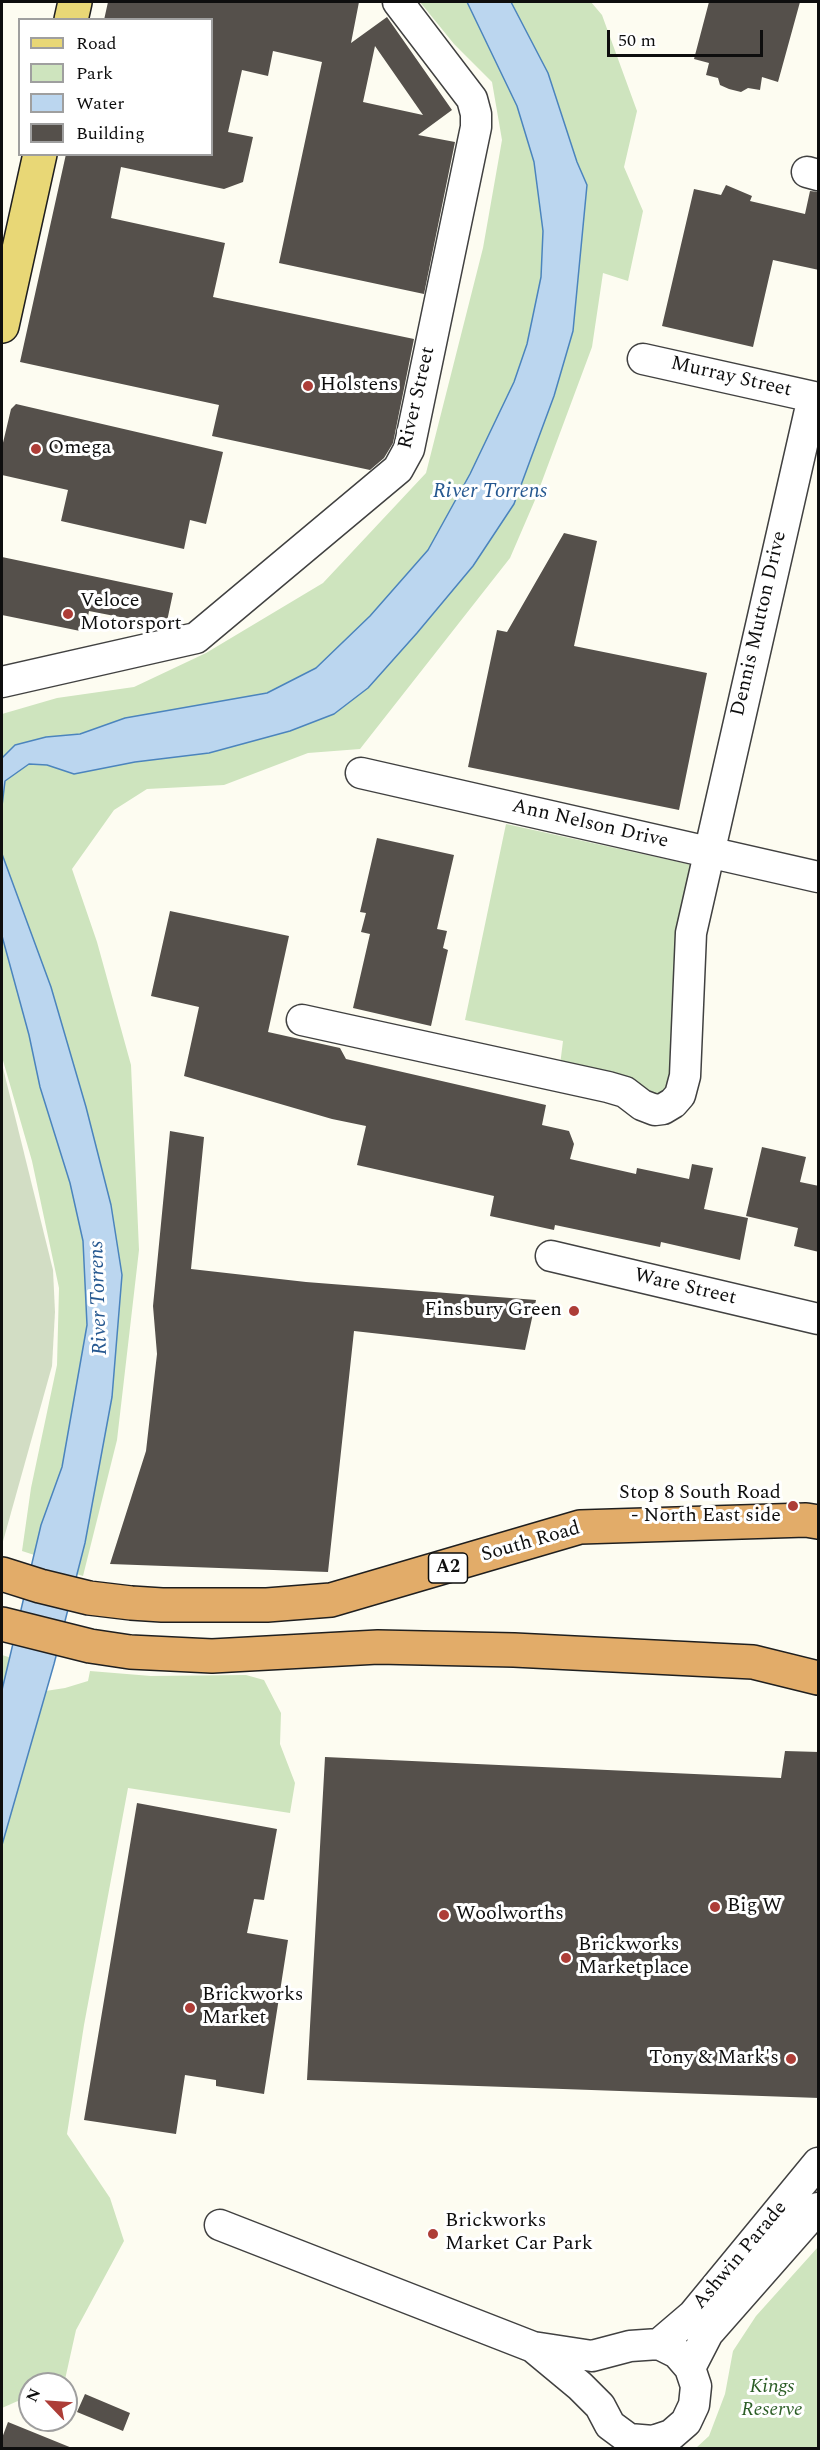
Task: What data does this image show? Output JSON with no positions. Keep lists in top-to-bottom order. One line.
{"streets":{"highway":["South Road","A2"],"street":["Murray Street","River Street","Dennis Mutton Drive","Ann Nelson Drive","Ware Street","Ashwin Parade"]},"crossings":[["Murray Street","Dennis Mutton Drive"],["Dennis Mutton Drive","Ann Nelson Drive"]],"water":["River Torrens"],"parks":["Kings Reserve"],"places":["Holstens","Omega","Veloce Motorsport","Finsbury Green","Stop 8 South Road - North East side","Big W","Woolworths","Brickworks Marketplace","Brickworks Market","Tony & Mark's","Brickworks Market Car Park"],"legend":["Road","Park","Water","Building"],"scale_bar":"50 m","north":"top left"}
